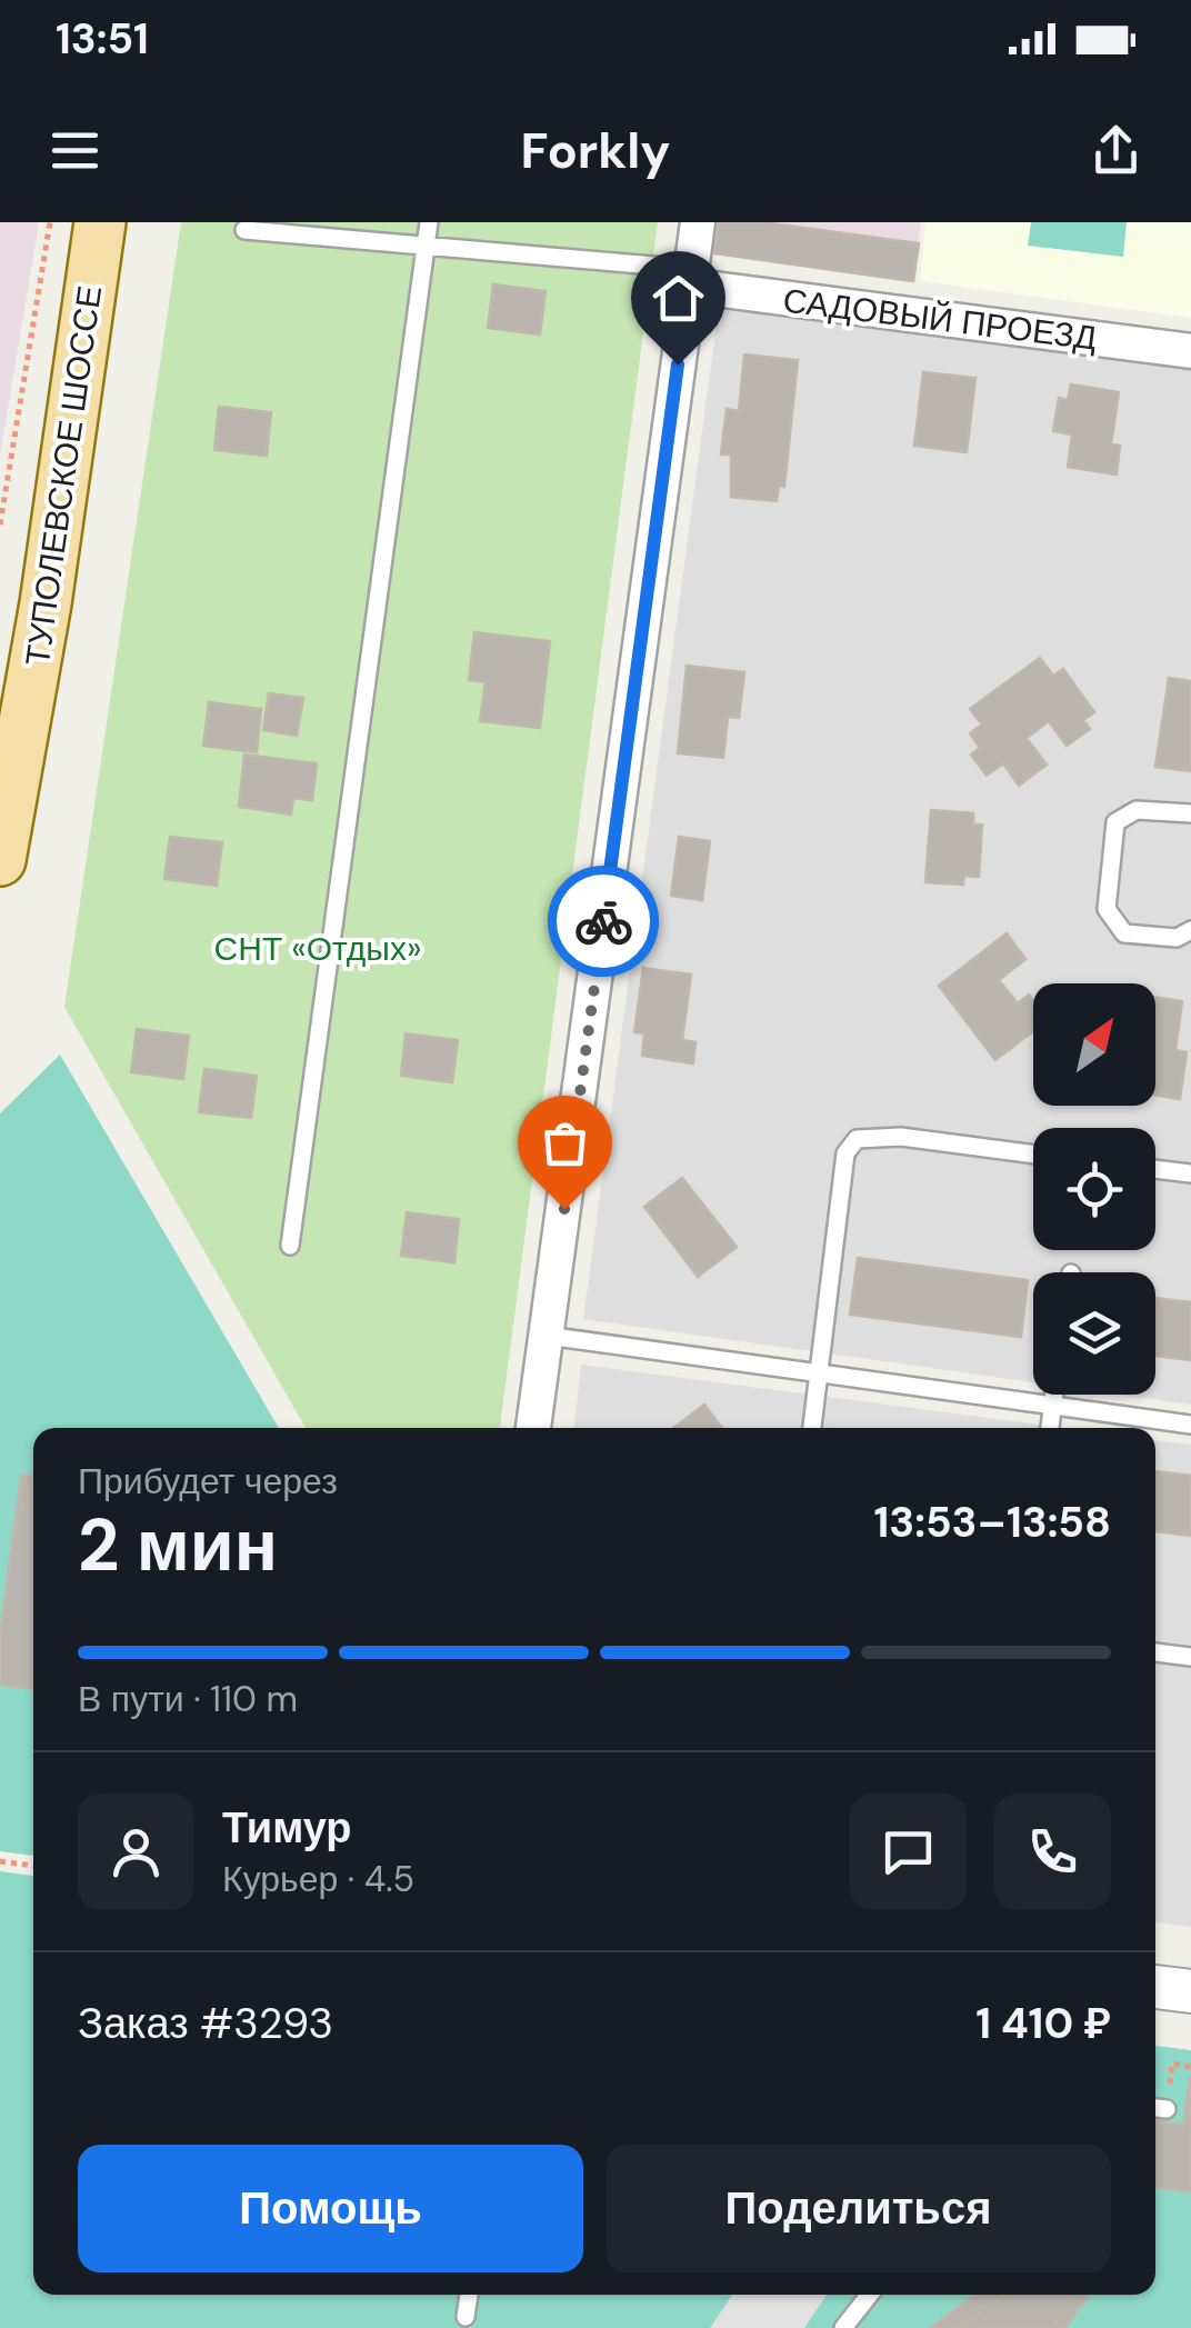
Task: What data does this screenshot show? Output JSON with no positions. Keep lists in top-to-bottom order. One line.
{"streets":{"main road":["ТУПОЛЕВСКОЕ ШОССЕ"],"street":["САДОВЫЙ ПРОЕЗД"]},"parks":["СНТ «Отдых»"],"north":"top right","page":{"status":"13:51","header":"Forkly","heading":["2 мин","Прибудет через","13:53–13:58"],"panel":["Тимур","Курьер · 4.5","Заказ #3293","1 410 ₽"],"bar":"В пути · 110 m","buttons":["Помощь","Поделиться"]}}
